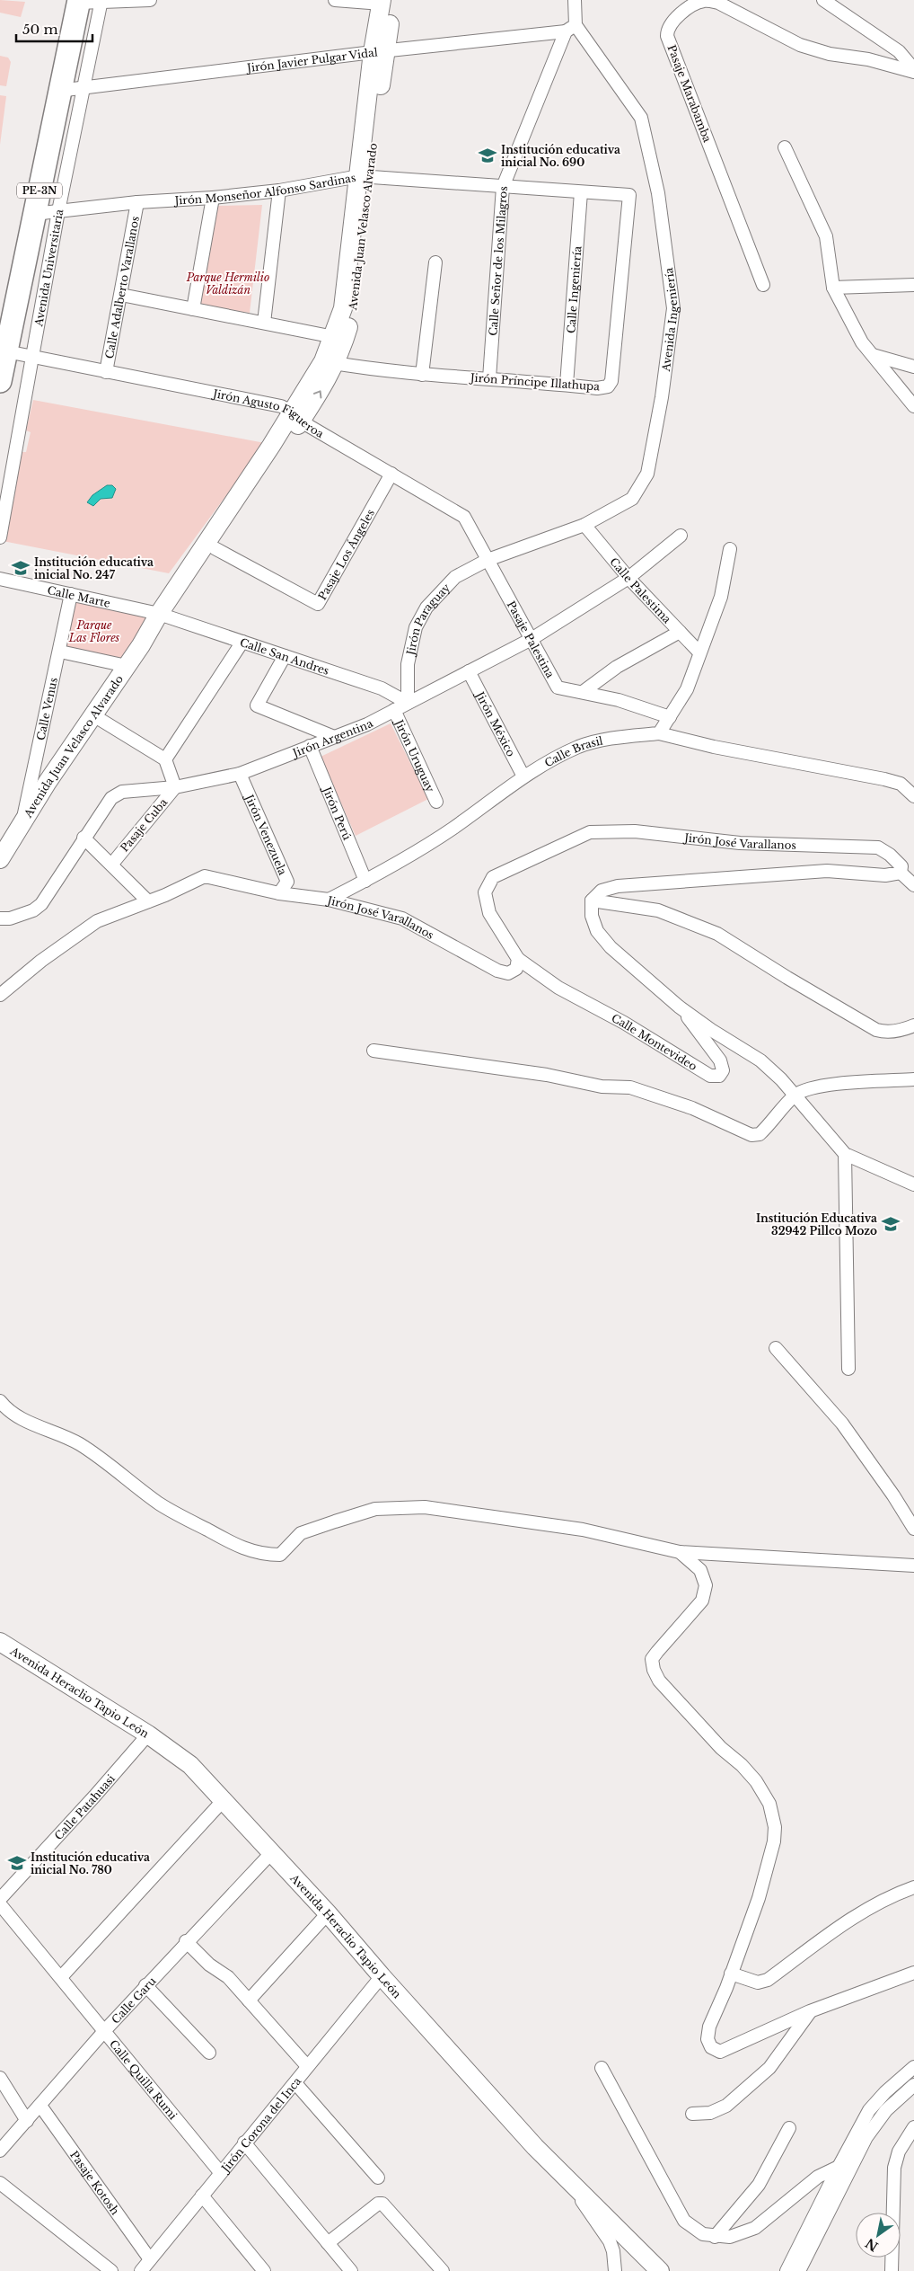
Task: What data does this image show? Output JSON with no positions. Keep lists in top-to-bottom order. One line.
{"streets":{"highway":["PE-3N","Avenida Universitaria"],"street":["Jirón Javier Pulgar Vidal","Pasaje Marabamba","Jirón Monseñor Alfonso Sardinas","Avenida Juan Velasco Alvarado","Calle Señor de los Milagros","Calle Adalberto Varallanos","Calle Ingeniería","Avenida Ingeniería","Jirón Príncipe Illathupa","Jirón Agusto Figueroa","Pasaje Los Ángeles","Calle Palestima","Calle Marte","Jirón Paraguay","Pasaje Palestina","Calle San Andres","Calle Venus","Jirón México","Jirón Argentina","Calle Brasil","Jirón Uruguay","Jirón Perú","Pasaje Cuba","Jirón Venezuela","Jirón José Varallanos","Calle Montevideo","Avenida Heraclio Tapio León","Calle Patahuasi","Calle Garu","Calle Quilla Rumi","Jirón Corona del Inca","Pasaje Kotosh"]},"crossings":[["Jirón Javier Pulgar Vidal","Avenida Juan Velasco Alvarado"],["Jirón Javier Pulgar Vidal","Calle Señor de los Milagros"],["Jirón Javier Pulgar Vidal","Avenida Universitaria"],["Jirón Javier Pulgar Vidal","Avenida Ingeniería"],["Jirón Monseñor Alfonso Sardinas","Avenida Juan Velasco Alvarado"],["Jirón Monseñor Alfonso Sardinas","Calle Señor de los Milagros"],["Jirón Monseñor Alfonso Sardinas","Avenida Universitaria"],["Jirón Monseñor Alfonso Sardinas","Calle Adalberto Varallanos"],["Jirón Monseñor Alfonso Sardinas","Calle Ingeniería"],["Jirón Monseñor Alfonso Sardinas","Jirón Príncipe Illathupa"],["Avenida Juan Velasco Alvarado","Jirón Príncipe Illathupa"],["Avenida Juan Velasco Alvarado","Jirón Agusto Figueroa"],["Avenida Juan Velasco Alvarado","Pasaje Los Ángeles"],["Avenida Juan Velasco Alvarado","Calle Marte"],["Avenida Juan Velasco Alvarado","Calle San Andres"],["Avenida Juan Velasco Alvarado","Calle Venus"],["Calle Señor de los Milagros","Avenida Ingeniería"],["Calle Señor de los Milagros","Jirón Príncipe Illathupa"],["Avenida Universitaria","Jirón Agusto Figueroa"],["Calle Adalberto Varallanos","Jirón Agusto Figueroa"],["Calle Ingeniería","Jirón Príncipe Illathupa"],["Avenida Ingeniería","Jirón Agusto Figueroa"],["Avenida Ingeniería","Calle Palestima"],["Avenida Ingeniería","Jirón Paraguay"],["Avenida Ingeniería","Pasaje Palestina"],["Jirón Agusto Figueroa","Pasaje Los Ángeles"],["Jirón Agusto Figueroa","Jirón Paraguay"],["Jirón Agusto Figueroa","Pasaje Palestina"],["Calle Palestima","Jirón Argentina"],["Calle Marte","Calle San Andres"],["Calle Marte","Calle Venus"],["Jirón Paraguay","Pasaje Palestina"],["Jirón Paraguay","Calle San Andres"],["Jirón Paraguay","Jirón Argentina"],["Pasaje Palestina","Jirón Argentina"],["Calle San Andres","Jirón Argentina"],["Jirón México","Jirón Argentina"],["Jirón México","Calle Brasil"],["Jirón Argentina","Jirón Uruguay"],["Jirón Argentina","Jirón Perú"],["Jirón Argentina","Pasaje Cuba"],["Jirón Argentina","Jirón Venezuela"],["Calle Brasil","Jirón Perú"],["Calle Brasil","Jirón José Varallanos"],["Jirón Venezuela","Jirón José Varallanos"],["Jirón José Varallanos","Calle Montevideo"],["Avenida Heraclio Tapio León","Calle Patahuasi"],["Avenida Heraclio Tapio León","Calle Garu"],["Avenida Heraclio Tapio León","Jirón Corona del Inca"],["Calle Garu","Calle Quilla Rumi"],["Calle Garu","Pasaje Kotosh"],["Calle Quilla Rumi","Jirón Corona del Inca"],["Jirón Corona del Inca","Pasaje Kotosh"]],"parks":["Parque Hermilio Valdizán","Parque Las Flores"],"places":{"school or university":["Institución educativa inicial No. 690","Institución educativa inicial No. 247","Institución Educativa 32942 Pillco Mozo","Institución educativa inicial No. 780"]},"scale_bar":"50 m","north":"bottom left"}
